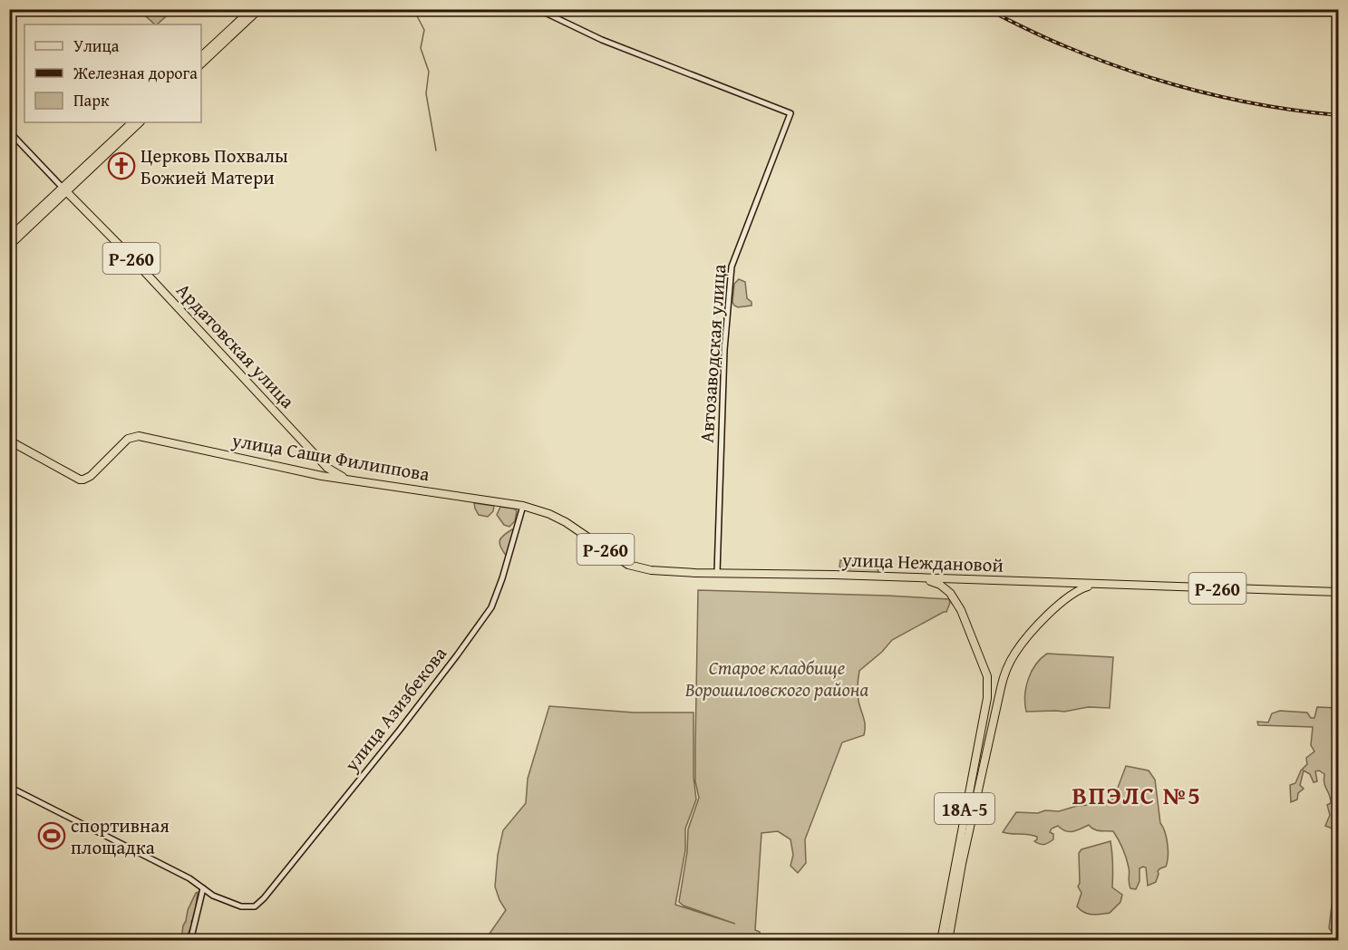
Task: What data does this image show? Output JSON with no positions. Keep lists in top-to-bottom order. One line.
{"streets":{"highway":["Р-260","Ардатовская улица","улица Саши Филиппова","улица Неждановой","18А-5"],"main road":["Автозаводская улица","улица Азизбекова"]},"crossings":[["Ардатовская улица","улица Саши Филиппова"],["Автозаводская улица","улица Неждановой"],["улица Саши Филиппова","улица Неждановой"],["улица Саши Филиппова","улица Азизбекова"],["улица Неждановой","улица Азизбекова"],["улица Неждановой","18А-5"]],"districts":["ВПЭЛС №5"],"parks":["Старое кладбище Ворошиловского района"],"places":{"church":["Церковь Похвалы Божией Матери"],"sports":["спортивная площадка"]},"legend":["Улица","Железная дорога","Парк"]}
